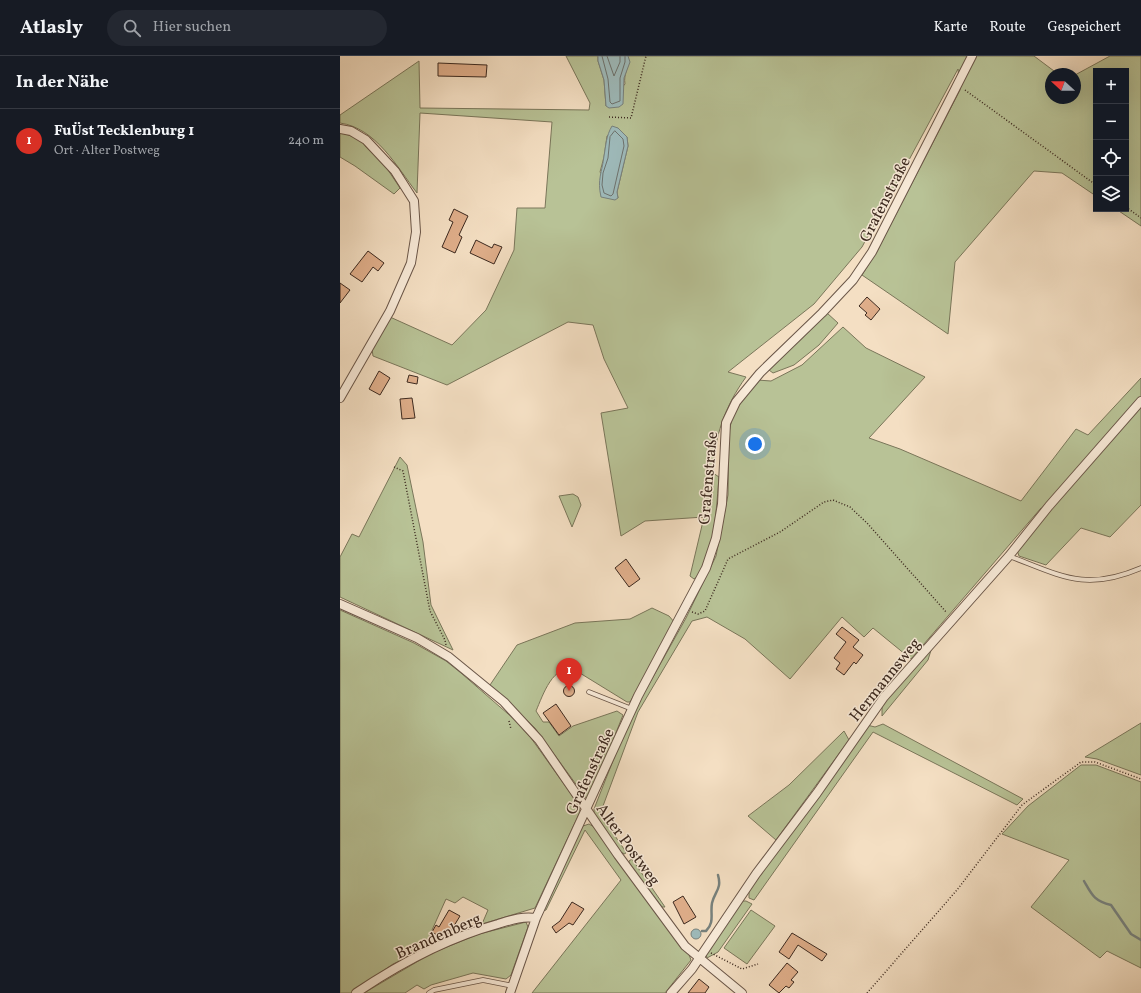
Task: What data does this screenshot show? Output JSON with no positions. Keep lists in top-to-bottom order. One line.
{"streets":{"street":["Grafenstraße","Hermannsweg","Alter Postweg","Brandenberg"]},"crossings":[["Grafenstraße","Alter Postweg"],["Grafenstraße","Brandenberg"],["Hermannsweg","Alter Postweg"]],"north":"left","page":{"header":"Atlasly","search":"Hier suchen","nav":["Karte","Route","Gespeichert"],"heading":"In der Nähe","map_buttons":["+","−"],"list":[{"mark":"1","name":"FuÜst Tecklenburg 1","note":"Ort · Alter Postweg","value":"240 m"}],"pins":"1"}}
